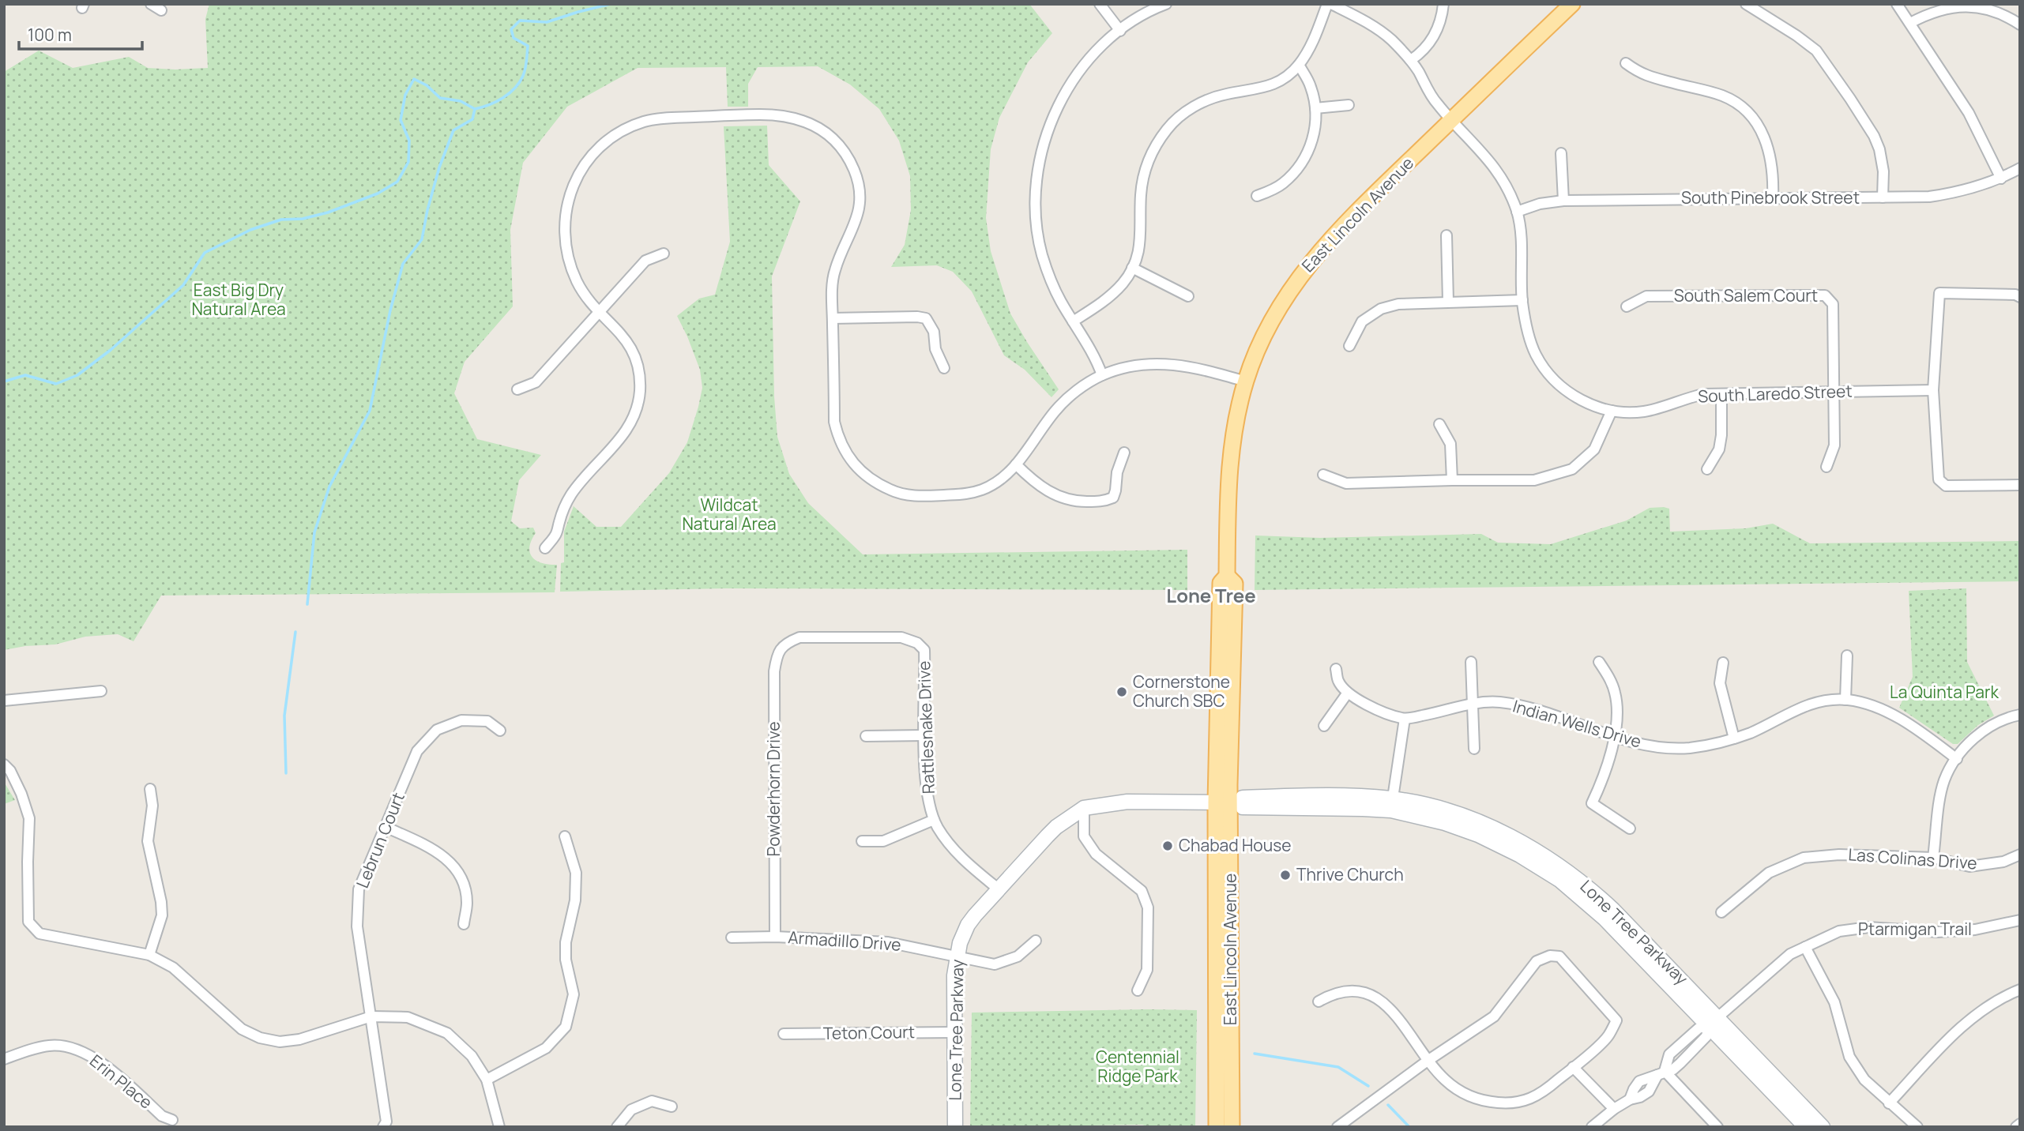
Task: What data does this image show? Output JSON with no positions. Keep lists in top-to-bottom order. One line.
{"streets":{"main road":["East Lincoln Avenue"],"street":["South Pinebrook Street","South Salem Court","South Laredo Street","Indian Wells Drive","Rattlesnake Drive","Powderhorn Drive","Lebrun Court","Las Colinas Drive","Ptarmigan Trail","Lone Tree Parkway","Armadillo Drive","Teton Court","Erin Place"]},"crossings":[["South Pinebrook Street","South Laredo Street"],["East Lincoln Avenue","South Laredo Street"],["East Lincoln Avenue","Lone Tree Parkway"],["South Salem Court","South Laredo Street"],["Rattlesnake Drive","Powderhorn Drive"],["Rattlesnake Drive","Lone Tree Parkway"],["Powderhorn Drive","Armadillo Drive"],["Ptarmigan Trail","Lone Tree Parkway"],["Lone Tree Parkway","Armadillo Drive"],["Lone Tree Parkway","Teton Court"]],"districts":["Lone Tree"],"parks":["East Big Dry Natural Area","Wildcat Natural Area","La Quinta Park","Centennial Ridge Park"],"places":["Cornerstone Church SBC","Chabad House","Thrive Church"],"scale_bar":"100 m"}
